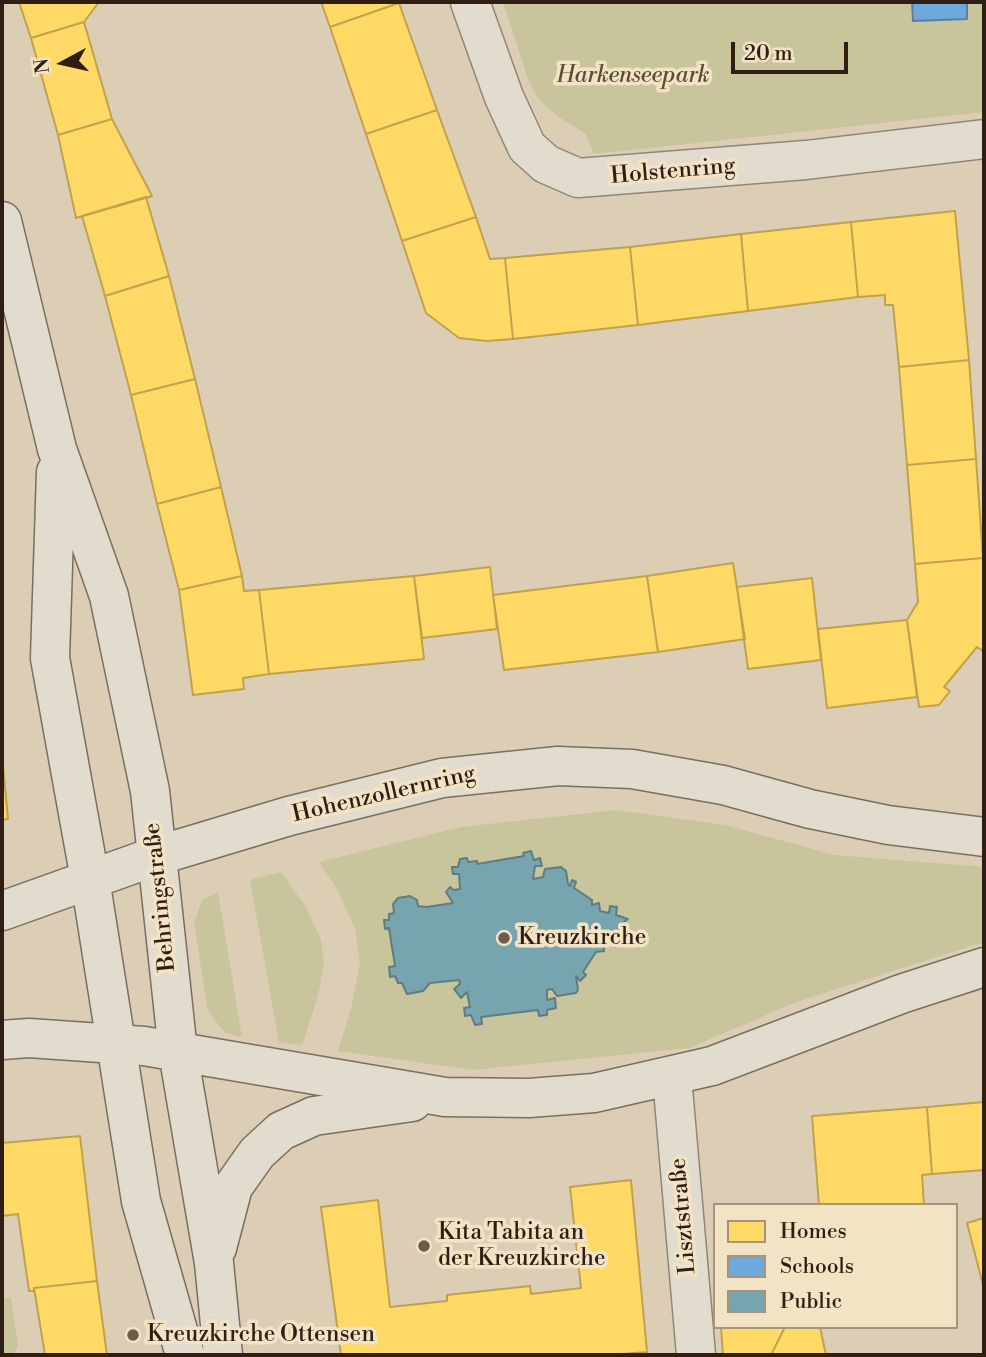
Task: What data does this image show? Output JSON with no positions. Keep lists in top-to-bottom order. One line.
{"streets":{"main road":["Holstenring","Hohenzollernring","Behringstraße","Lisztstraße"]},"crossings":[["Hohenzollernring","Behringstraße"]],"parks":["Harkenseepark"],"places":["Kreuzkirche","Kita Tabita an der Kreuzkirche","Kreuzkirche Ottensen"],"legend":["Homes","Schools","Public"],"scale_bar":"20 m","north":"left"}
